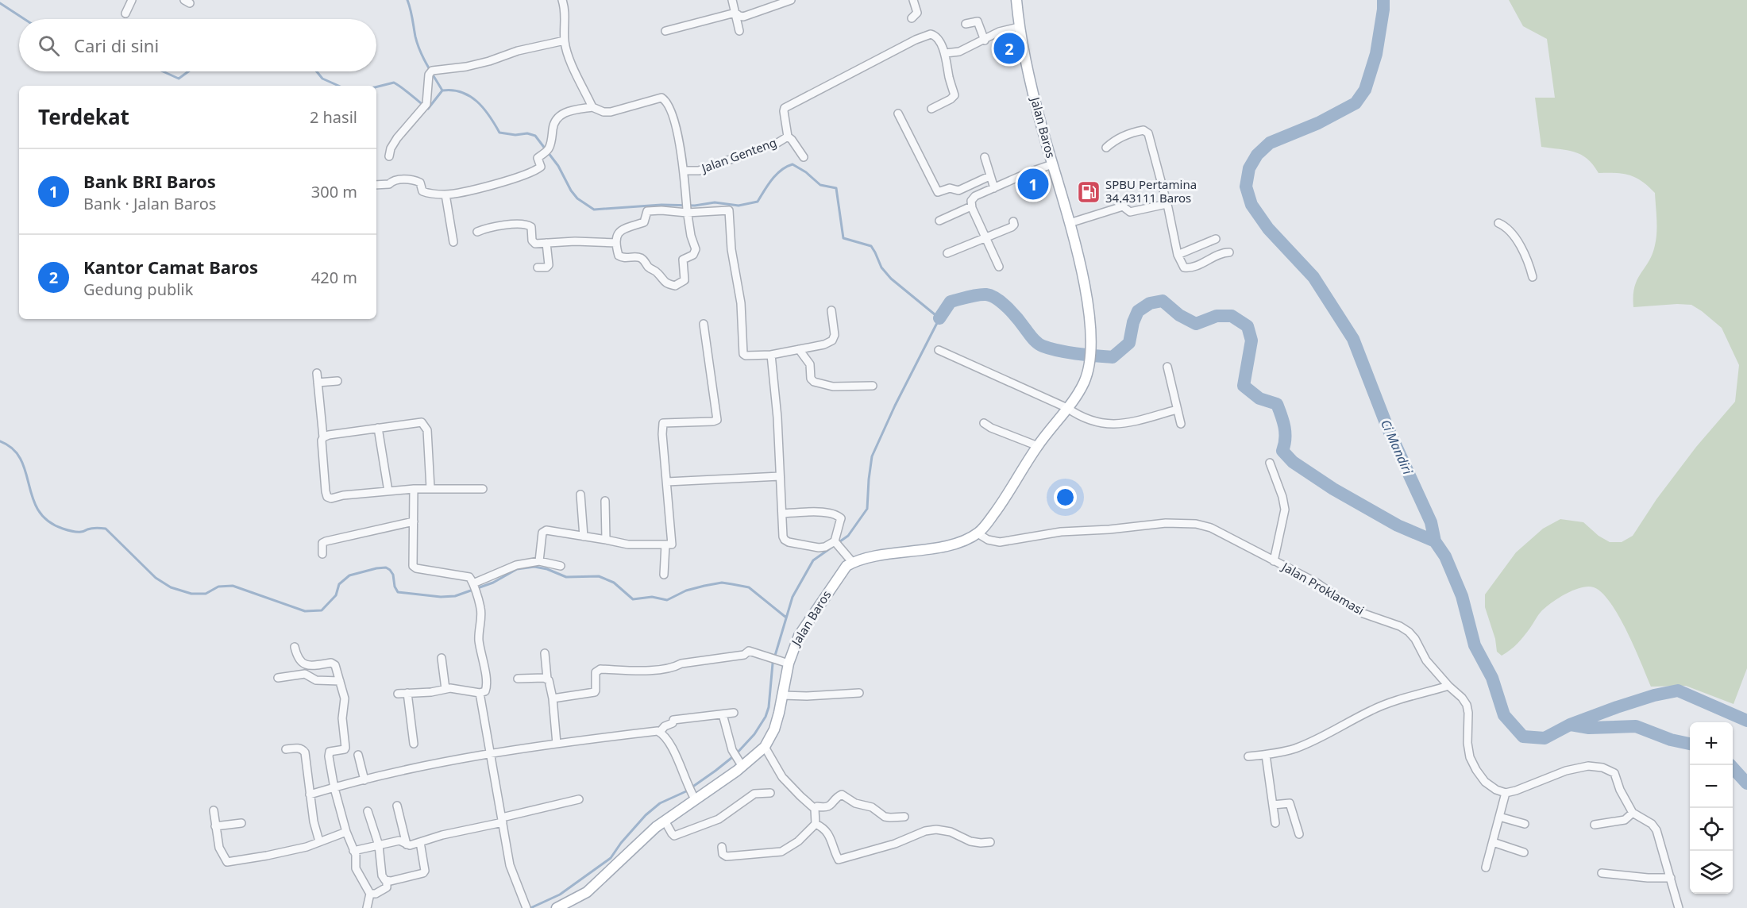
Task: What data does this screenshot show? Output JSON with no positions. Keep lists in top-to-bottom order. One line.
{"streets":{"main road":["Jalan Baros"],"street":["Jalan Genteng","Jalan Proklamasi"]},"water":["Ci Mandiri"],"places":{"fuel station":["SPBU Pertamina 34.43111 Baros"]},"page":{"search":"Cari di sini","pins":["2","1"],"heading":["Terdekat","2 hasil"],"list":[{"mark":"1","name":"Bank BRI Baros","note":"Bank · Jalan Baros","value":"300 m"},{"mark":"2","name":"Kantor Camat Baros","note":"Gedung publik","value":"420 m"}],"map_buttons":["+","−"]}}
